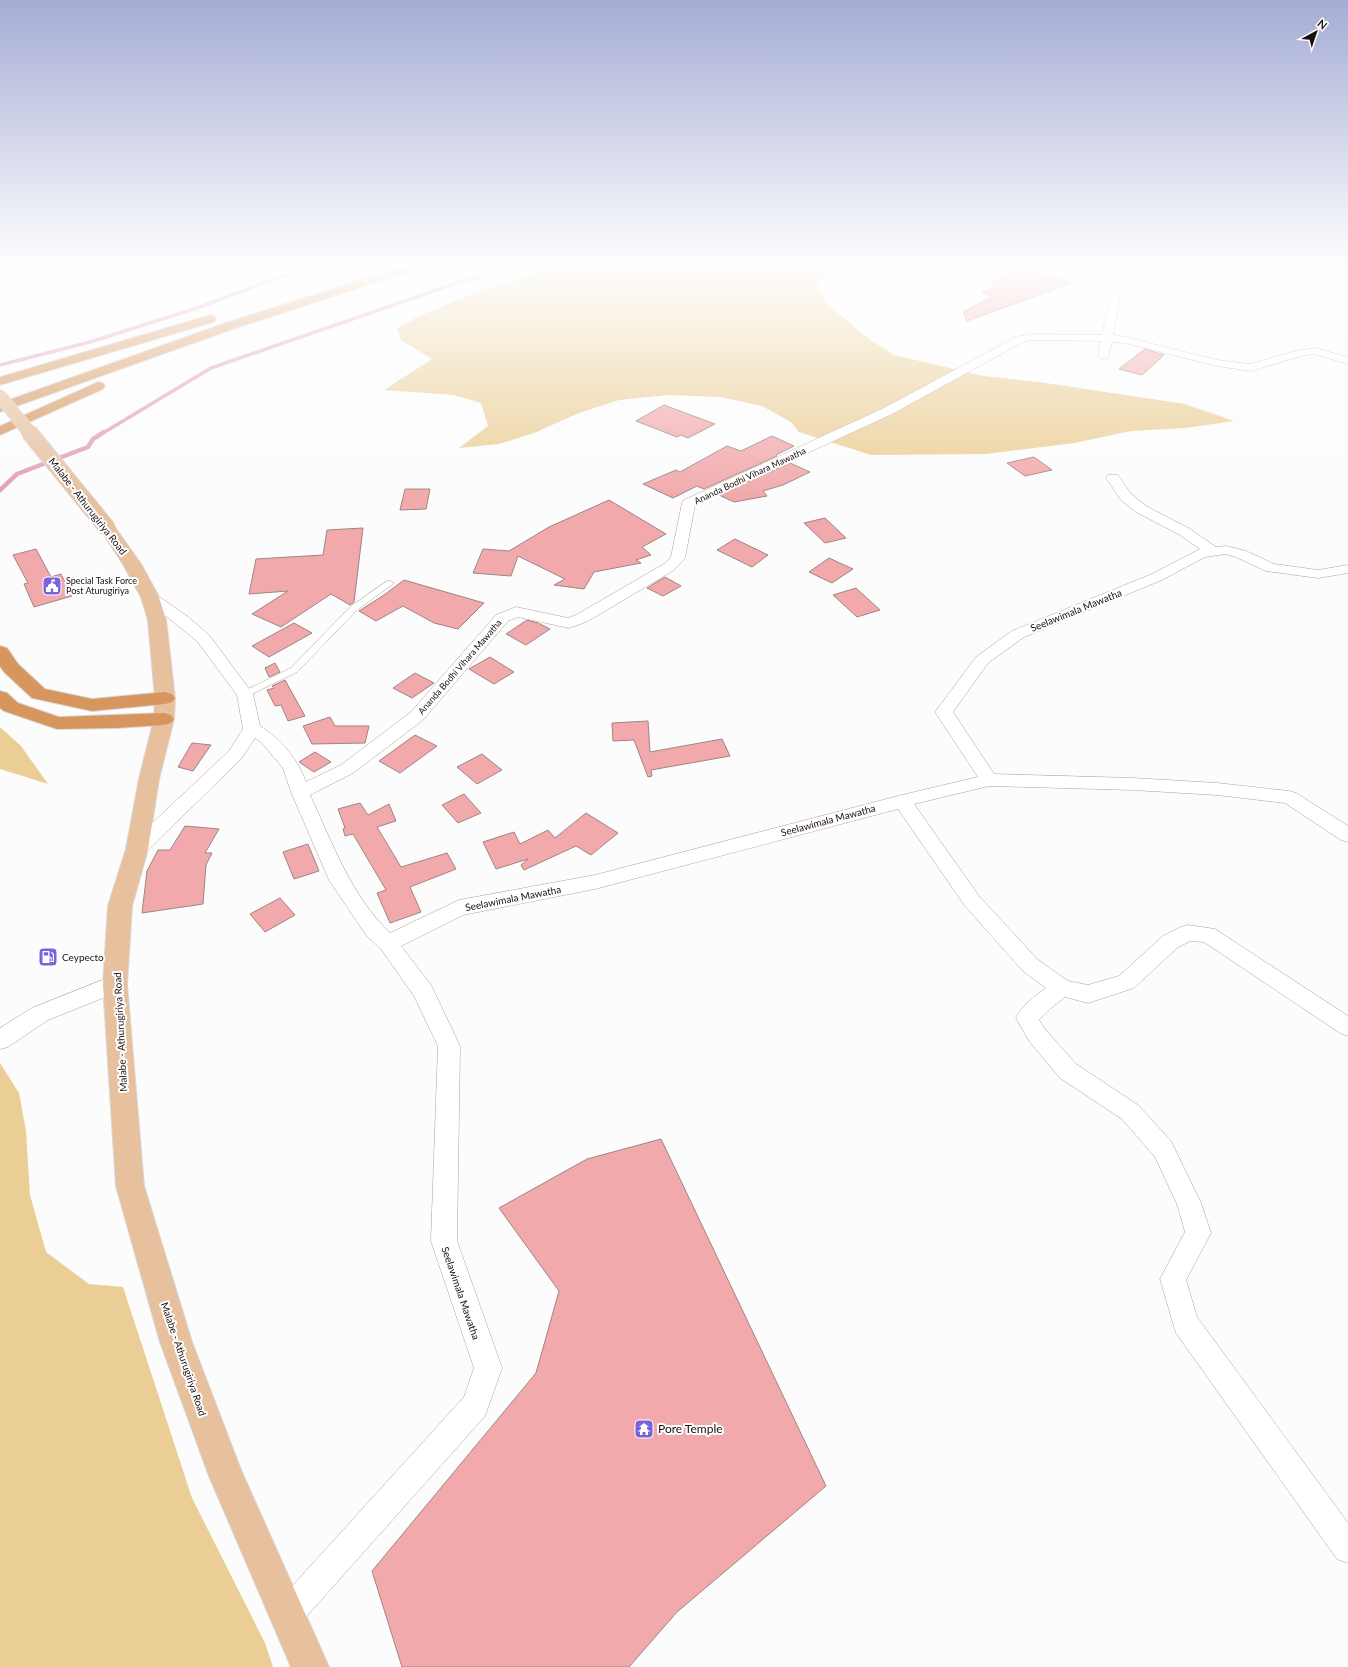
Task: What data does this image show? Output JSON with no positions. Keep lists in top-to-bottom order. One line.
{"streets":{"main road":["Malabe - Athurugiriya Road"],"street":["Ananda Bodhi Vihara Mawatha","Seelawimala Mawatha"]},"crossings":[["Malabe - Athurugiriya Road","Seelawimala Mawatha"]],"places":{"public building":["Special Task Force Post Aturugiriya"],"fuel station":["Ceypecto"],"temple":["Pore Temple"]},"north":"top right"}
